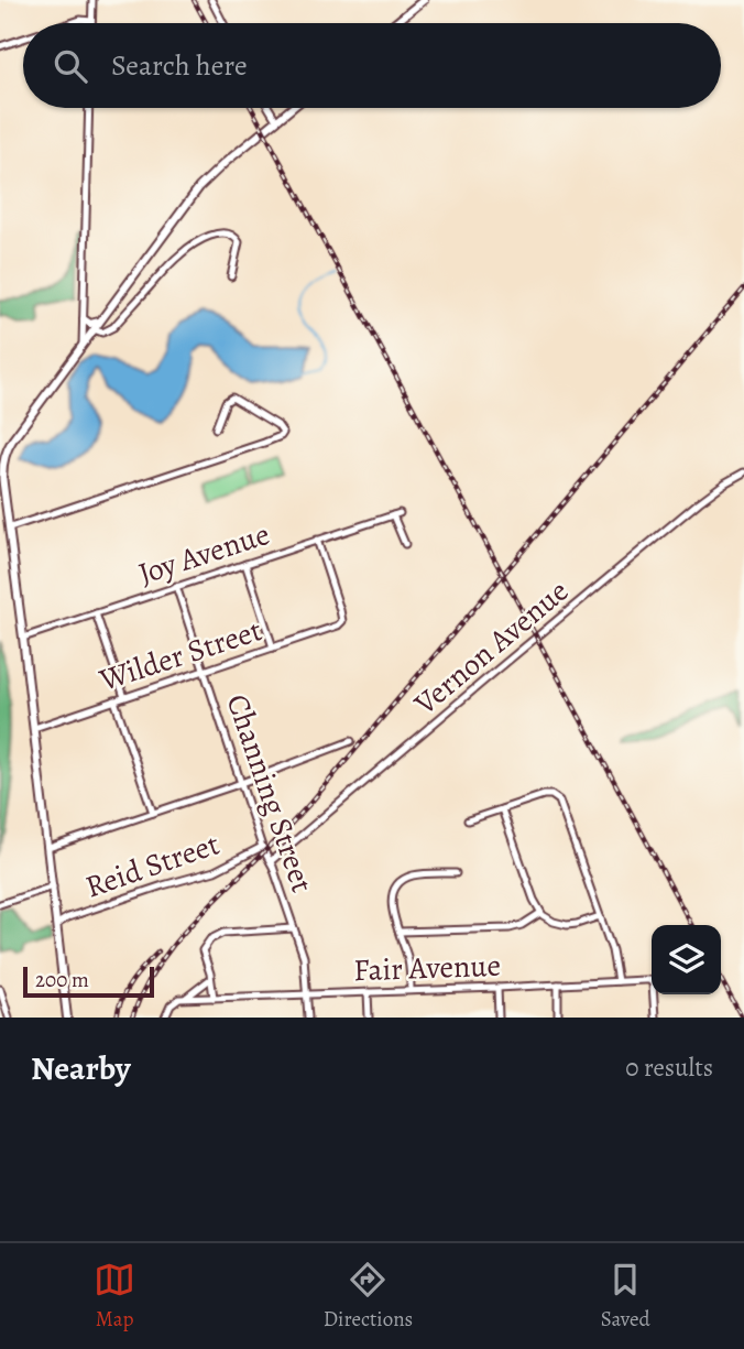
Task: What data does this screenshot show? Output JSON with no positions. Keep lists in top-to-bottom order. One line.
{"streets":{"street":["Joy Avenue","Vernon Avenue","Wilder Street","Channing Street","Reid Street","Fair Avenue"]},"crossings":[["Joy Avenue","Wilder Street"],["Joy Avenue","Channing Street"],["Vernon Avenue","Channing Street"],["Wilder Street","Channing Street"],["Channing Street","Reid Street"],["Channing Street","Fair Avenue"]],"scale_bar":"200 m","page":{"search":"Search here","scale":"200 m","heading":["Nearby","0 results"],"nav":["Map","Directions","Saved"]}}
